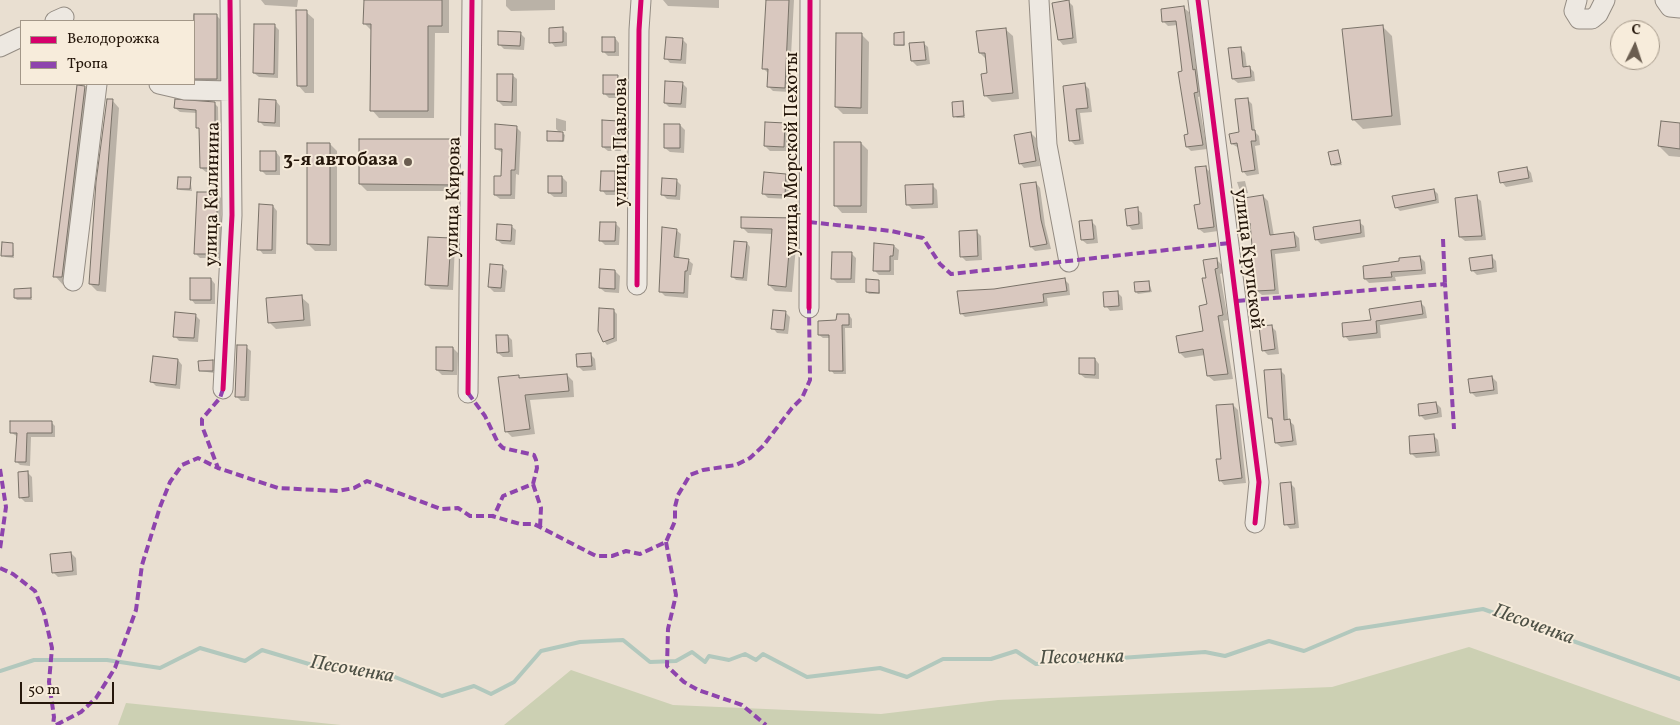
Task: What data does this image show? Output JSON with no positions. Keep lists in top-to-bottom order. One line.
{"streets":{"street":["улица Павлова","улица Морской Пехоты","улица Калинина","улица Кирова","улица Крупской"]},"water":["Песоченка"],"places":["3-я автобаза"],"legend":["Велодорожка","Тропа"],"scale_bar":"50 m","north":"top"}
